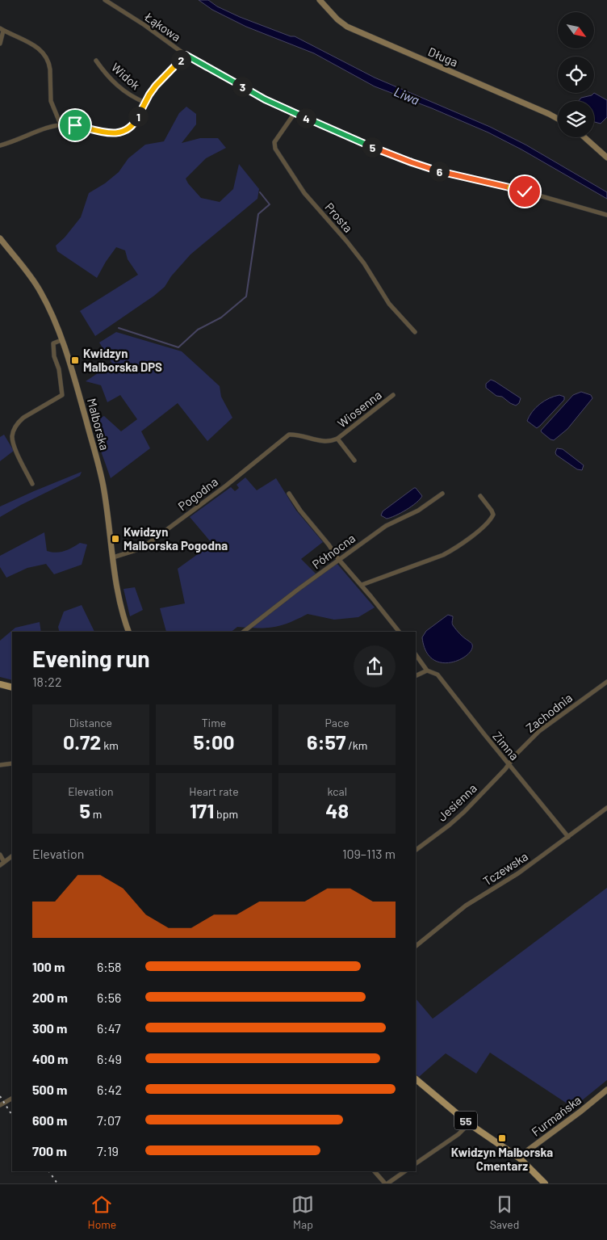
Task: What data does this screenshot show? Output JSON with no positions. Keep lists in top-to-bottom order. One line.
{"streets":{"main road":["55"],"street":["Łąkowa","Długa","Widok","Prosta","Wiosenna","Malborska","Pogodna","Północna","Zachodnia","Zimna","Jesienna","Tczewska","Furmańska"]},"crossings":[["Łąkowa","Prosta"],["Wiosenna","Pogodna"],["Malborska","Pogodna"],["Zachodnia","Zimna"],["Zachodnia","Jesienna"],["Zimna","Jesienna"],["Zimna","Tczewska"],["Furmańska","55"]],"water":["Liwa"],"places":{"transit":["Kwidzyn Malborska DPS","Kwidzyn Malborska Pogodna","Kwidzyn Malborska Cmentarz"]},"north":"bottom right","page":{"pins":["2","3","1","4","5","6"],"heading":["Evening run","18:22"],"stats":[["Distance","0.72 km"],["Time","5:00"],["Pace","6:57 /km"],["Elevation","5 m"],["Heart rate","171 bpm"],["kcal","48"]],"chart":["Elevation","109–113 m"],"list":[{"name":"100 m","note":"6:58"},{"name":"200 m","note":"6:56"},{"name":"300 m","note":"6:47"},{"name":"400 m","note":"6:49"},{"name":"500 m","note":"6:42"},{"name":"600 m","note":"7:07"},{"name":"700 m","note":"7:19"}],"tabs":["Home","Map","Saved"]}}
